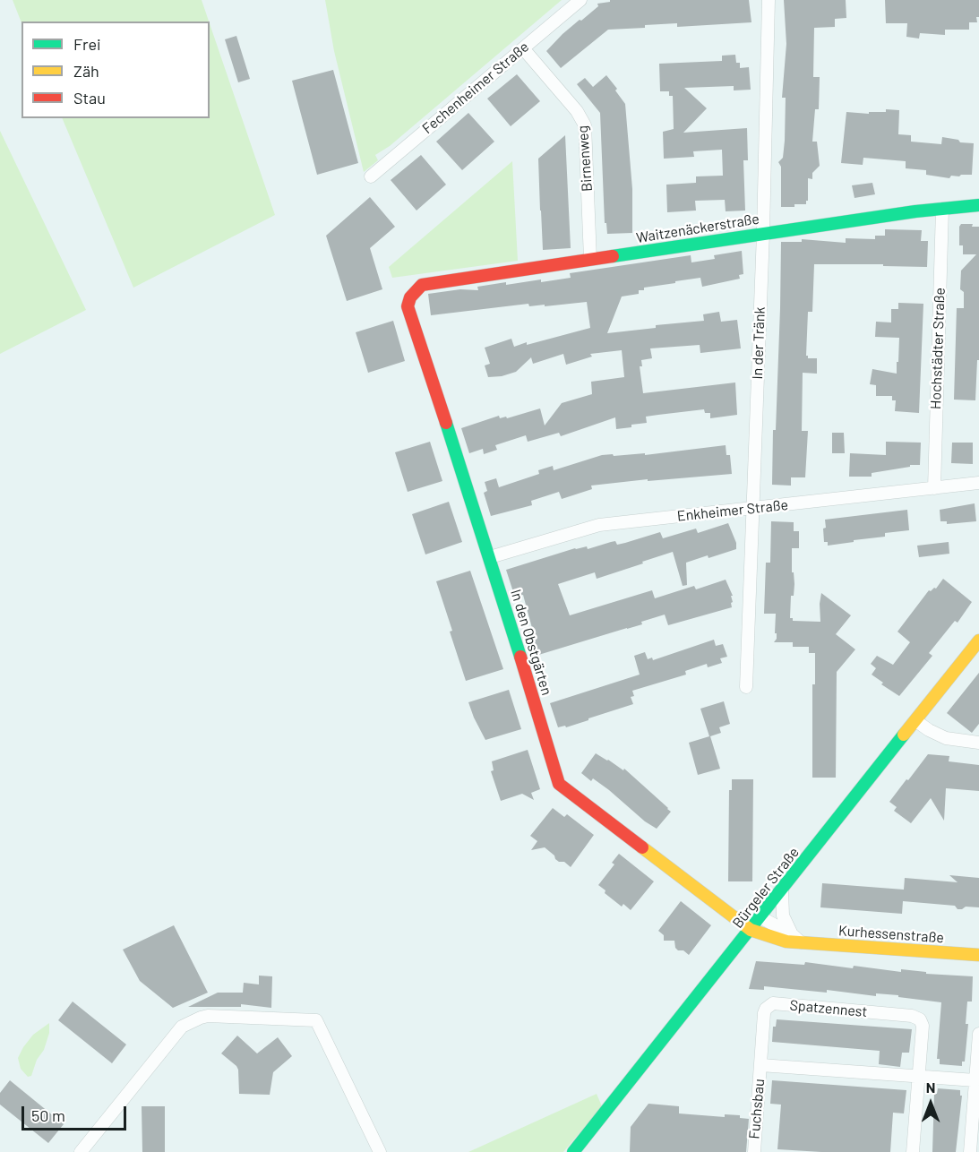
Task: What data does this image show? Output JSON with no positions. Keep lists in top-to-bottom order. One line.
{"streets":{"street":["Fechenheimer Straße","Birnenweg","Waitzenäckerstraße","In der Tränk","Hochstädter Straße","Enkheimer Straße","In den Obstgärten","Bürgeler Straße","Kurhessenstraße","Spatzennest","Fuchsbau"]},"crossings":[["Fechenheimer Straße","Birnenweg"],["Birnenweg","Waitzenäckerstraße"],["Waitzenäckerstraße","In der Tränk"],["Waitzenäckerstraße","Hochstädter Straße"],["Waitzenäckerstraße","In den Obstgärten"],["In der Tränk","Enkheimer Straße"],["Hochstädter Straße","Enkheimer Straße"],["Enkheimer Straße","In den Obstgärten"],["In den Obstgärten","Bürgeler Straße"],["In den Obstgärten","Kurhessenstraße"],["Bürgeler Straße","Kurhessenstraße"],["Spatzennest","Fuchsbau"]],"legend":["Frei","Zäh","Stau"],"scale_bar":"50 m","north":"top"}
